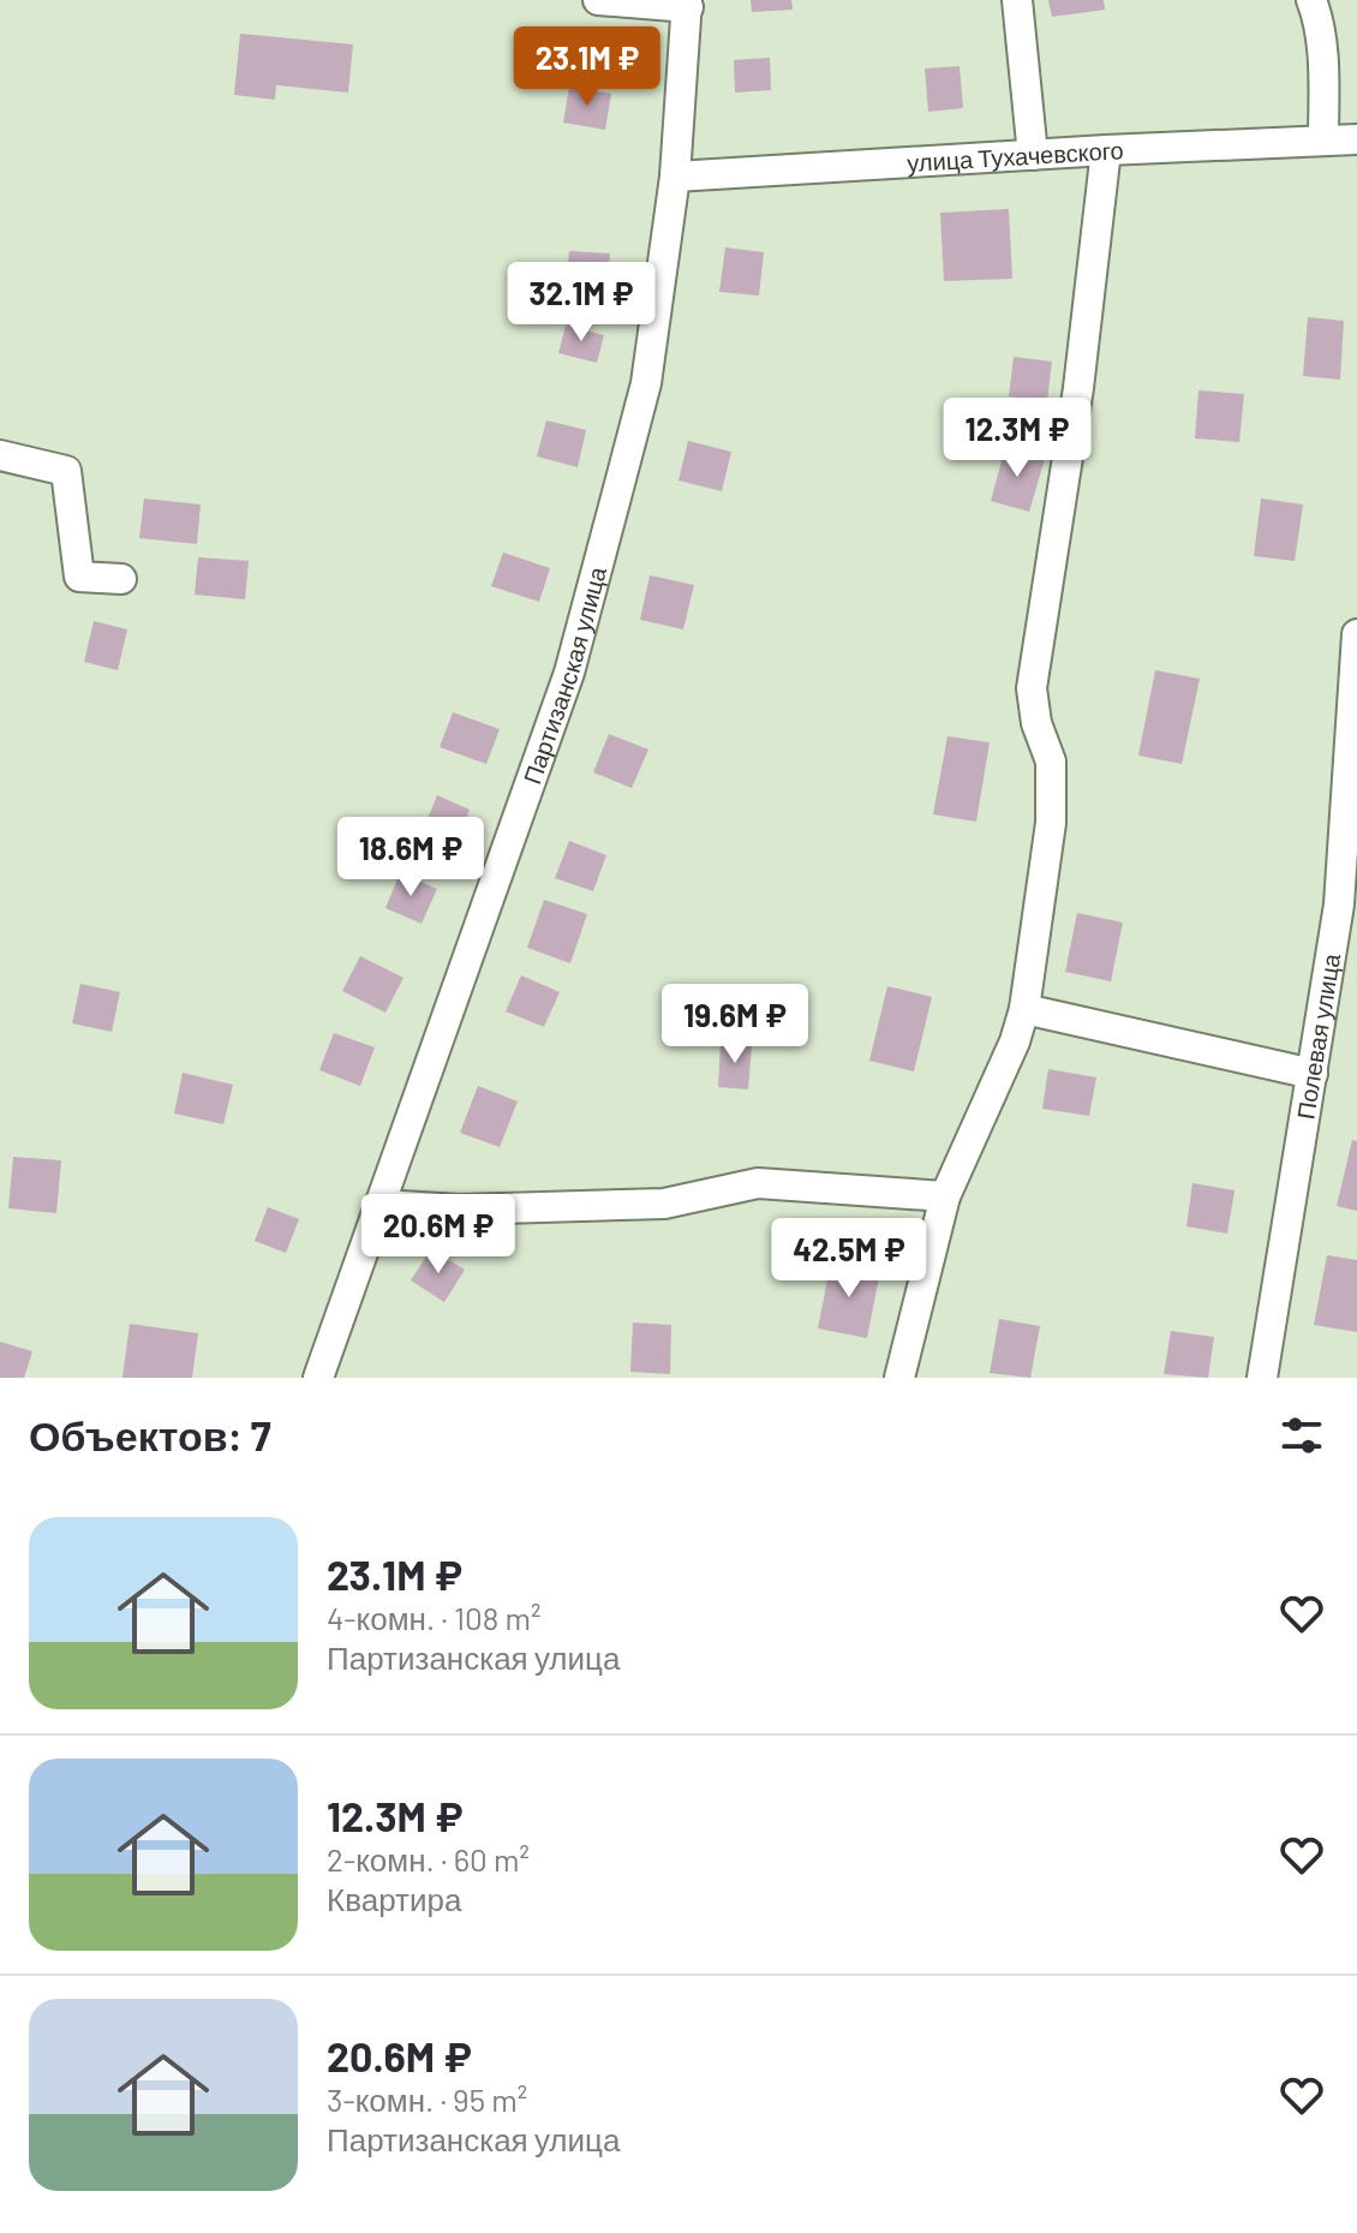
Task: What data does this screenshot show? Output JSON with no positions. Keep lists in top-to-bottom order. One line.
{"streets":{"street":["улица Тухачевского","Партизанская улица","Полевая улица"]},"crossings":[["улица Тухачевского","Партизанская улица"]],"page":{"price":["23.1M ₽","32.1M ₽","12.3M ₽","18.6M ₽","19.6M ₽","20.6M ₽","42.5M ₽"],"heading":"Объектов: 7","list":[{"name":"23.1M ₽","note":"4-комн. · 108 m² · Партизанская улица"},{"name":"12.3M ₽","note":"2-комн. · 60 m² · Квартира"},{"name":"20.6M ₽","note":"3-комн. · 95 m² · Партизанская улица"}]}}
